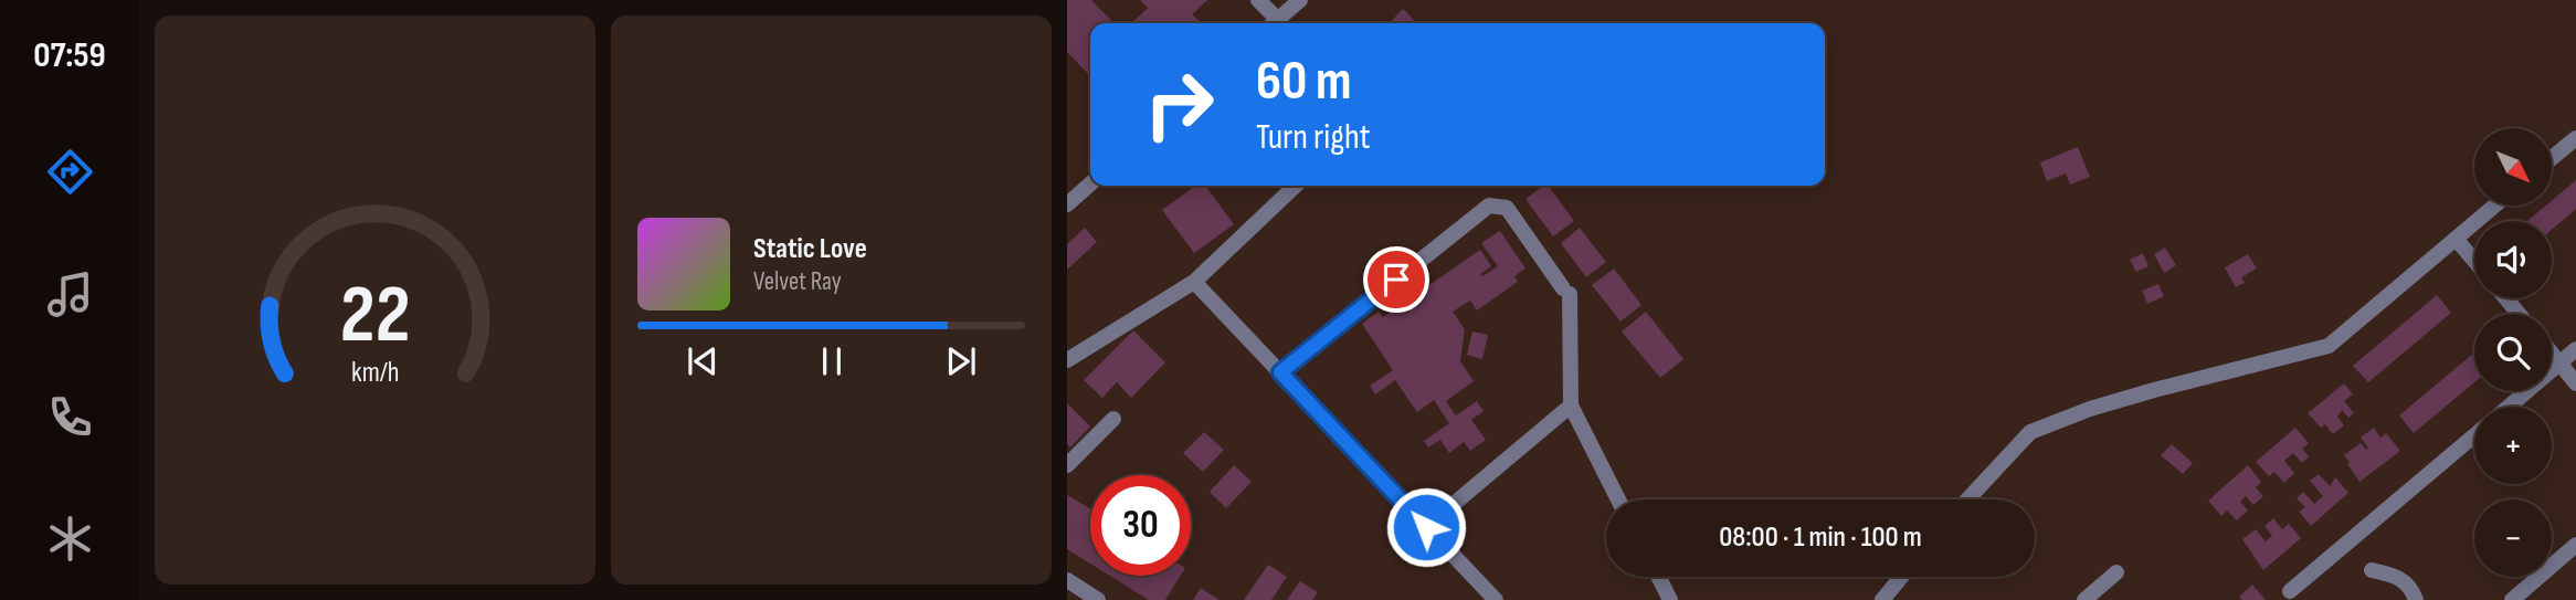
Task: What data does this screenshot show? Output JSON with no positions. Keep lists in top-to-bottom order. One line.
{"north":"bottom right","page":{"tabs":"07:59","turn":["60 m","Turn right"],"map_buttons":["+","−"],"song":["Static Love","Velvet Ray"],"limit":"30","trip":"08:00 · 1 min · 100 m","gauge":["22","km/h"]}}
